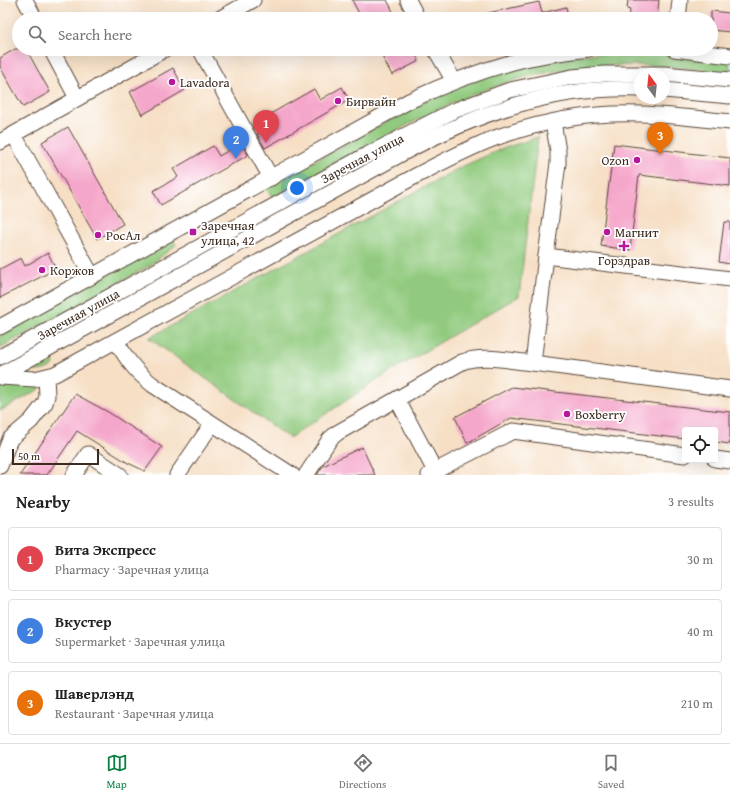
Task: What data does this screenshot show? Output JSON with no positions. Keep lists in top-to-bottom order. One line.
{"streets":{"street":["Заречная улица"]},"places":{"other":["Lavadora","Бирвайн","Ozon","Магнит","РосАл","Коржов","Boxberry"],"transit":["Заречная улица, 42"],"health":["Горздрав"]},"scale_bar":"50 m","north":"top","page":{"search":"Search here","pins":["1","3","2"],"scale":"50 m","heading":["Nearby","3 results"],"list":[{"mark":"1","name":"Вита Экспресс","note":"Pharmacy · Заречная улица","value":"30 m"},{"mark":"2","name":"Вкустер","note":"Supermarket · Заречная улица","value":"40 m"},{"mark":"3","name":"Шаверлэнд","note":"Restaurant · Заречная улица","value":"210 m"}],"nav":["Map","Directions","Saved"]}}
